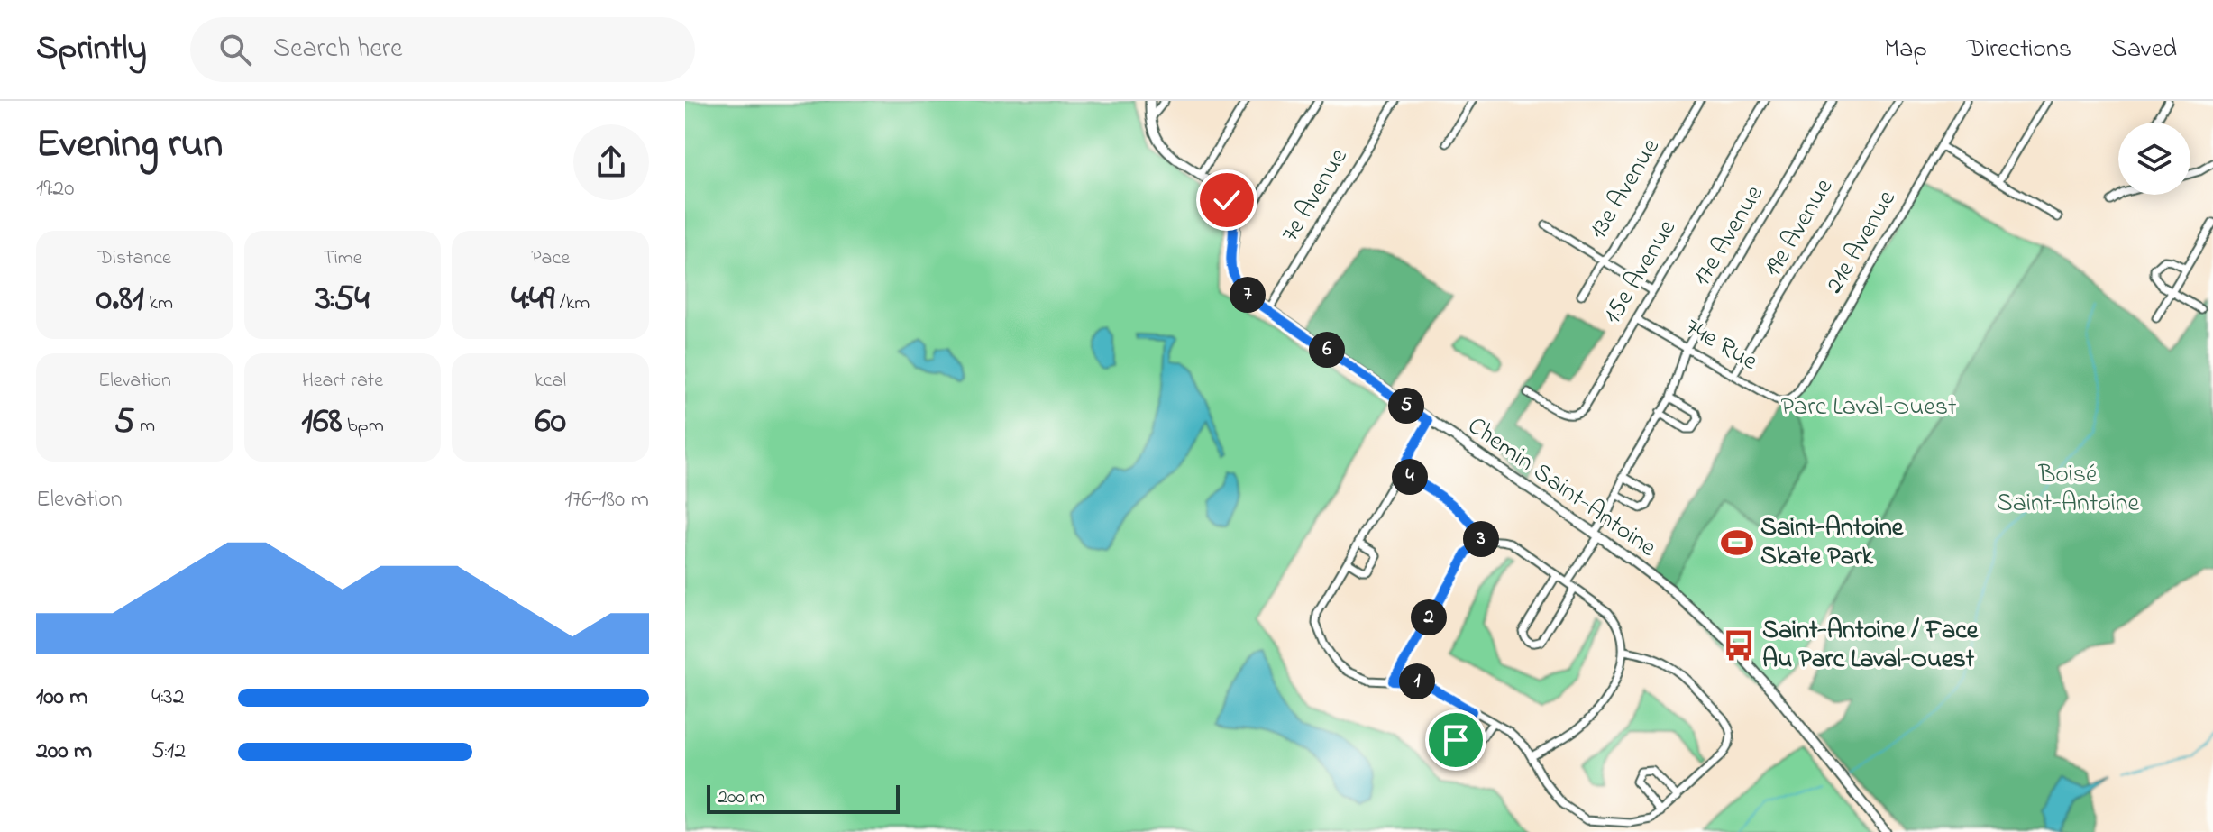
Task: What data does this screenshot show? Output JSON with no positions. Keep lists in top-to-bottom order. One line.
{"streets":{"street":["13e Avenue","7e Avenue","19e Avenue","17e Avenue","21e Avenue","15e Avenue","74e Rue","Chemin Saint-Antoine"]},"crossings":[["7e Avenue","Chemin Saint-Antoine"],["19e Avenue","74e Rue"],["17e Avenue","74e Rue"],["17e Avenue","Chemin Saint-Antoine"],["21e Avenue","74e Rue"],["15e Avenue","74e Rue"]],"parks":["Parc Laval-Ouest","Boisé Saint-Antoine"],"places":{"sports":["Saint-Antoine Skate Park"],"bus stop":["Saint-Antoine / Face Au Parc Laval-Ouest"]},"scale_bar":"200 m","page":{"header":"Sprintly","search":"Search here","nav":["Map","Directions","Saved"],"heading":["Evening run","19:20"],"stats":[["Distance","0.81 km"],["Time","3:54"],["Pace","4:49 /km"],["Elevation","5 m"],["Heart rate","168 bpm"],["kcal","60"]],"pins":["7","6","5","4","3","2","1"],"chart":["Elevation","176–180 m"],"list":[{"name":"100 m","note":"4:32"},{"name":"200 m","note":"5:12"}],"scale":"200 m"}}
